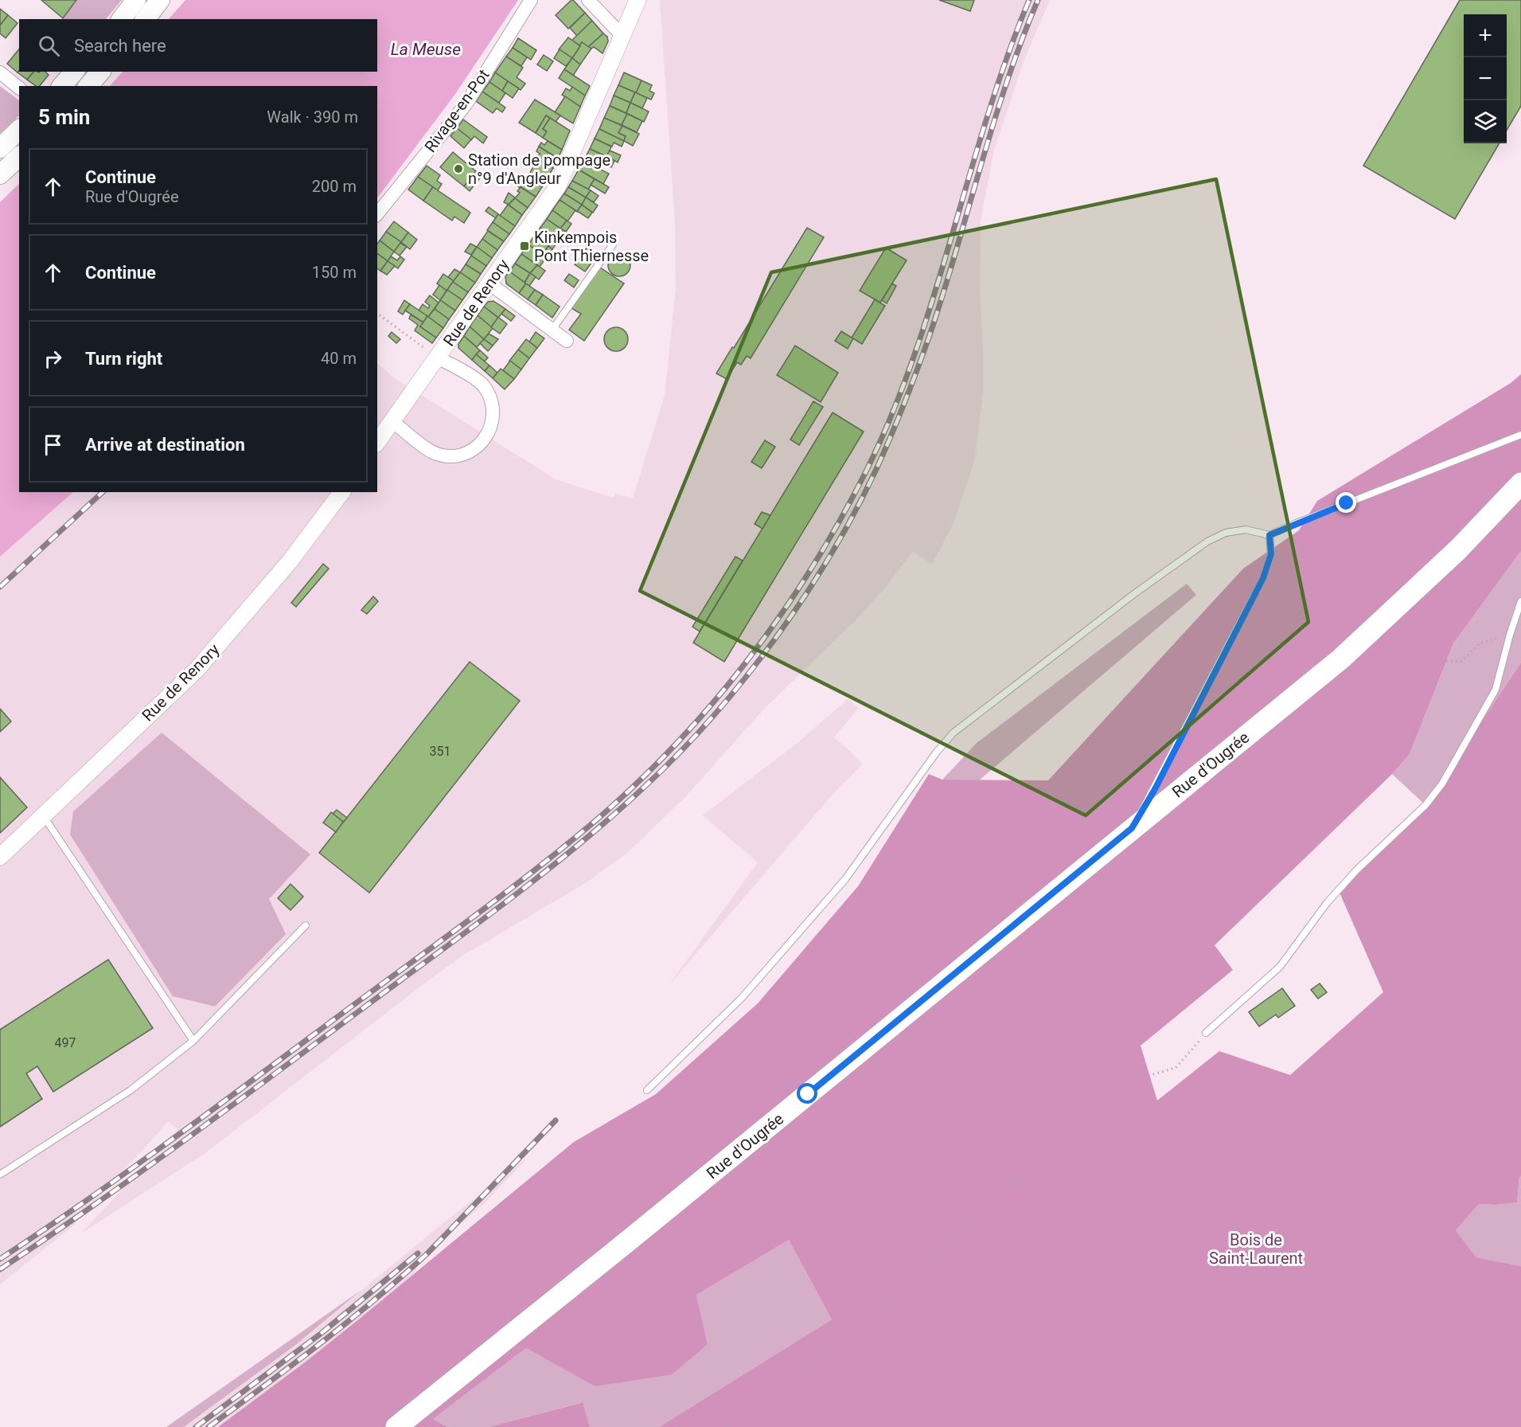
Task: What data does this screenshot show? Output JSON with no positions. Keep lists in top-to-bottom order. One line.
{"streets":{"main road":["Rue d'Ougrée"],"street":["Rivage-en-Pot","Rue de Renory"]},"water":["La Meuse"],"parks":["Bois de Saint-Laurent"],"places":{"other":["Station de pompage n°9 d'Angleur"],"transit":["Kinkempois Pont Thiernesse"]},"house_numbers":["351","497"],"page":{"map_buttons":["+","−"],"search":"Search here","heading":["5 min","Walk · 390 m"],"list":[["Continue","Rue d'Ougrée","200 m"],["Continue","150 m"],["Turn right","40 m"],"Arrive at destination"]}}
